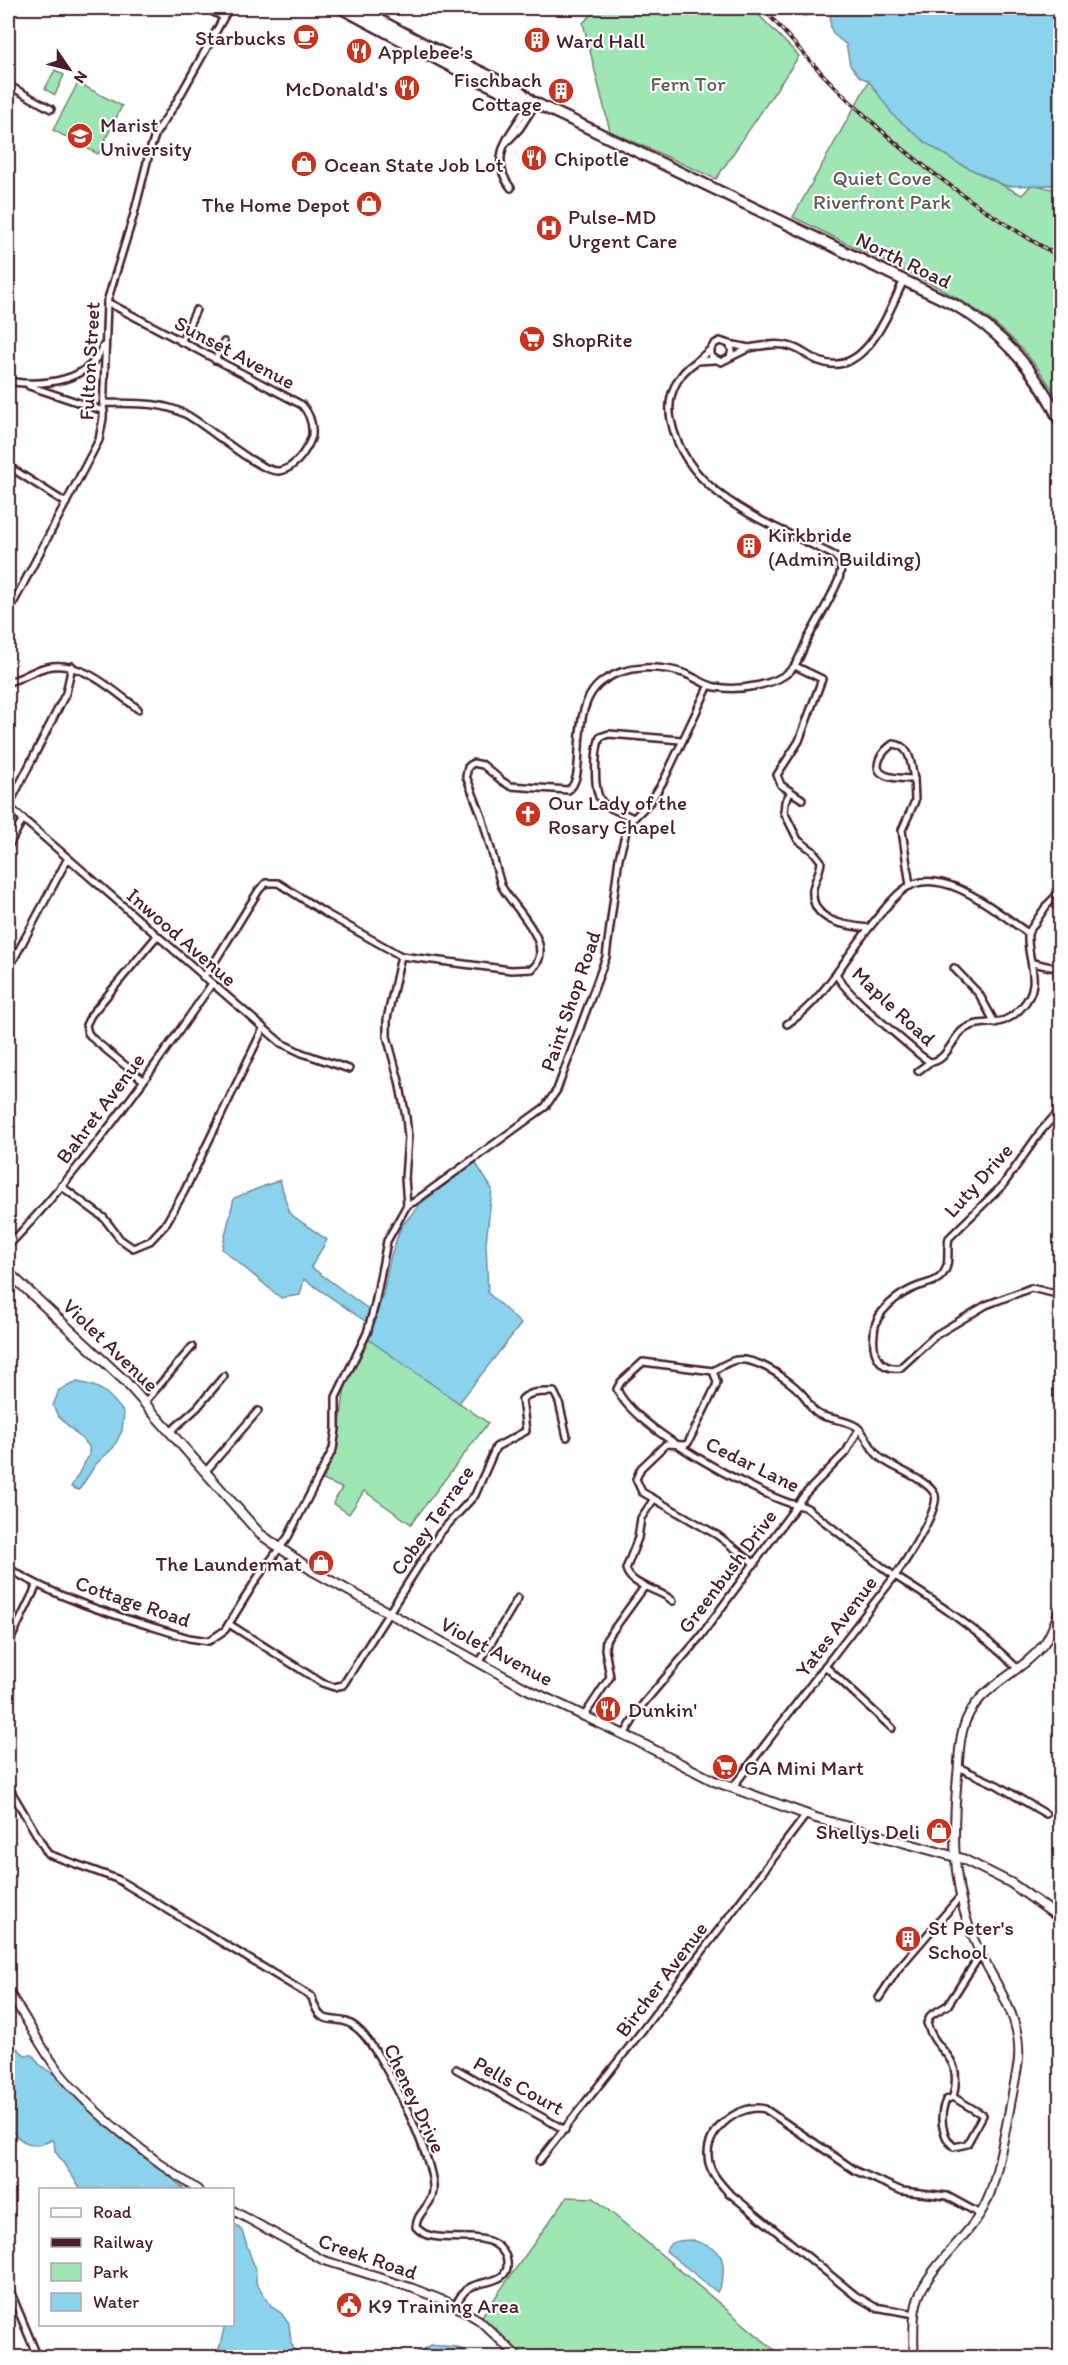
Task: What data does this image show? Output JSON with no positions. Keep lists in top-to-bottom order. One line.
{"streets":{"highway":["North Road"],"main road":["Violet Avenue"],"street":["Sunset Avenue","Fulton Street","Inwood Avenue","Paint Shop Road","Maple Road","Bahret Avenue","Luty Drive","Cedar Lane","Cobey Terrace","Greenbush Drive","Cottage Road","Yates Avenue","Bircher Avenue","Pells Court","Cheney Drive","Creek Road"]},"crossings":[["Sunset Avenue","Fulton Street"],["Inwood Avenue","Bahret Avenue"],["Paint Shop Road","Cottage Road"],["Violet Avenue","Cobey Terrace"],["Violet Avenue","Greenbush Drive"],["Violet Avenue","Cottage Road"],["Violet Avenue","Yates Avenue"],["Violet Avenue","Bircher Avenue"],["Cedar Lane","Greenbush Drive"],["Cedar Lane","Yates Avenue"],["Bircher Avenue","Pells Court"],["Cheney Drive","Creek Road"]],"parks":["Fern Tor","Quiet Cove Riverfront Park"],"places":{"cafe":["Starbucks"],"building":["Ward Hall","Fischbach Cottage","Kirkbride (Admin Building)","St Peter's School"],"restaurant":["Applebee's","McDonald's","Chipotle","Dunkin'"],"school or university":["Marist University"],"shop":["Ocean State Job Lot","The Home Depot","The Laundermat","Shellys Deli"],"hospital":["Pulse-MD Urgent Care"],"supermarket":["ShopRite","GA Mini Mart"],"church":["Our Lady of the Rosary Chapel"],"public building":["K9 Training Area"]},"legend":["Road","Railway","Park","Water"],"north":"bottom right"}
